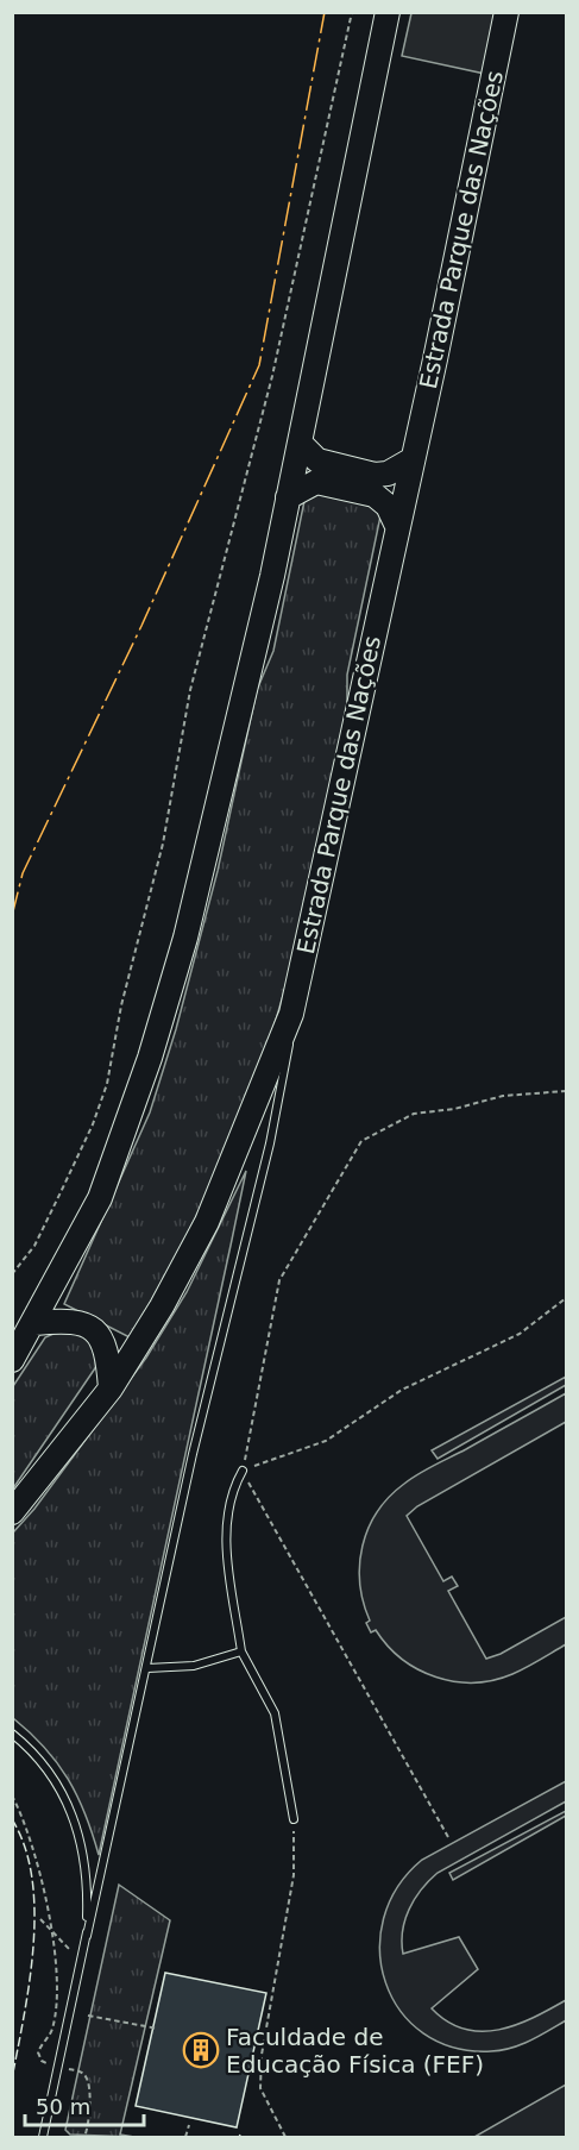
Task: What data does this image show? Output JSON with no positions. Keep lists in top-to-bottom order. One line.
{"streets":{"highway":["Estrada Parque das Nações"]},"places":{"building":["Faculdade de Educação Física (FEF)"]},"scale_bar":"50 m"}
